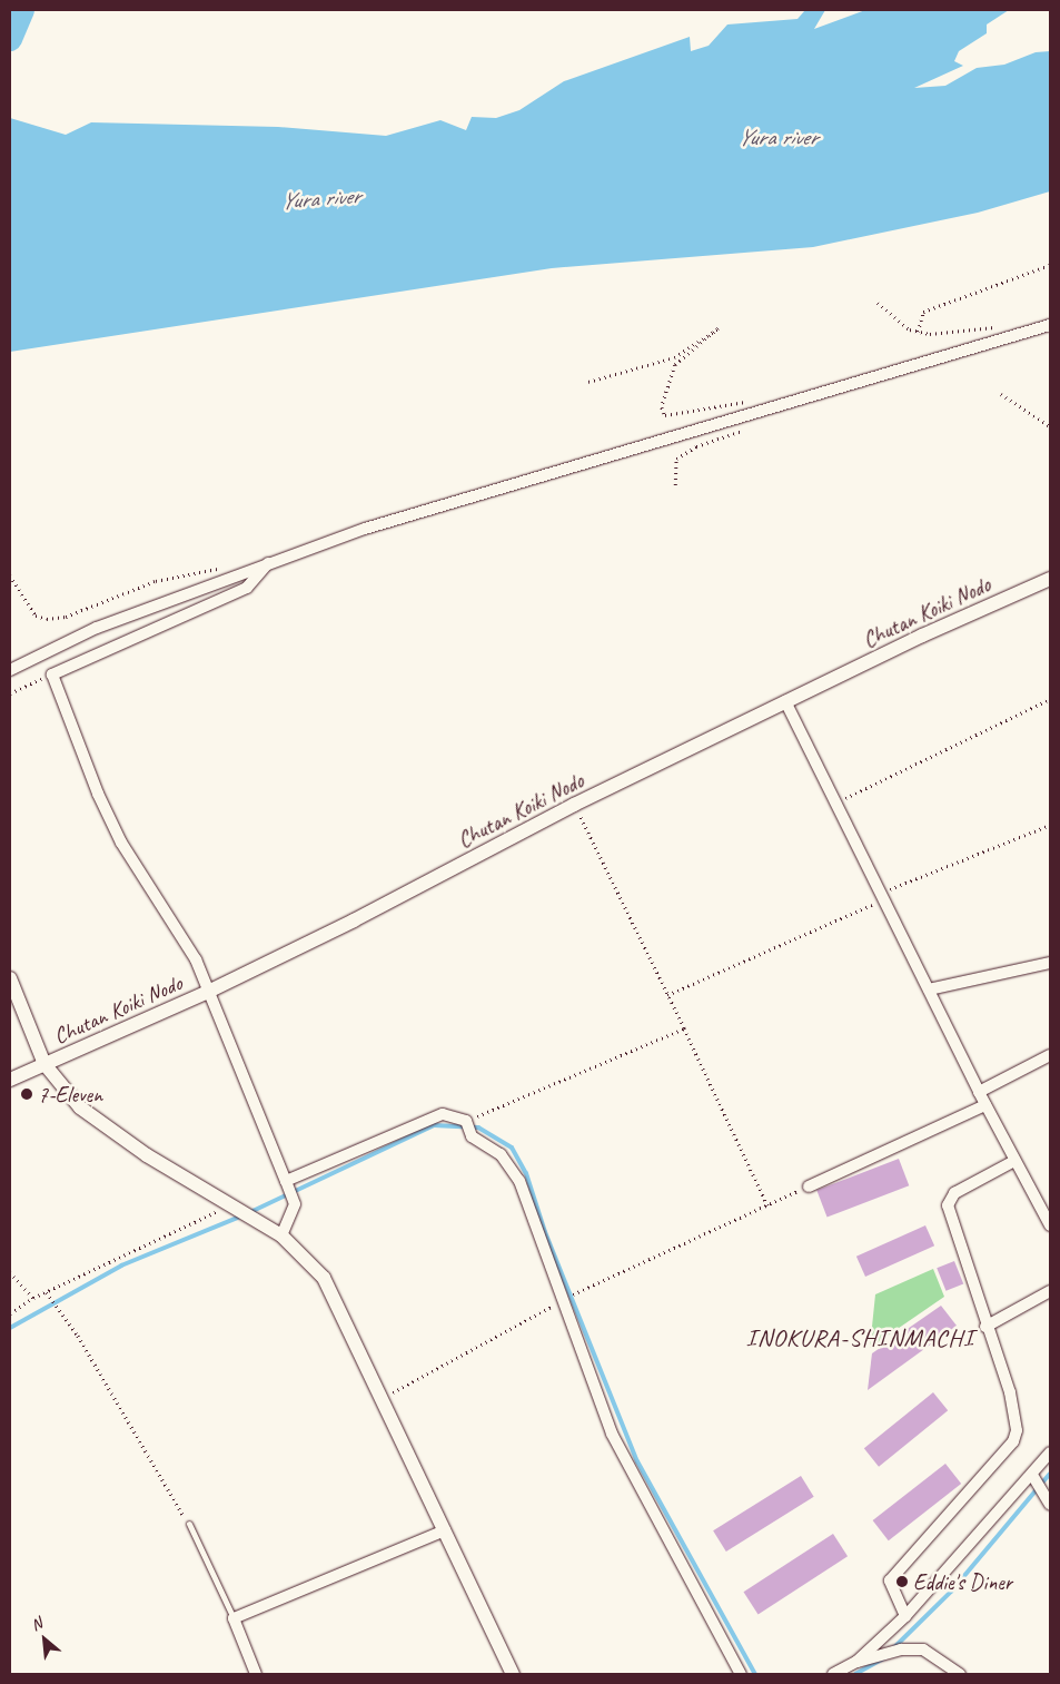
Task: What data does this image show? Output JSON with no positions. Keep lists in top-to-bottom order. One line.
{"streets":{"street":["Chutan Koiki Nodo"]},"districts":["INOKURA-SHINMACHI"],"water":["Yura river"],"places":["7-Eleven","Eddie's Diner"],"north":"top left"}
